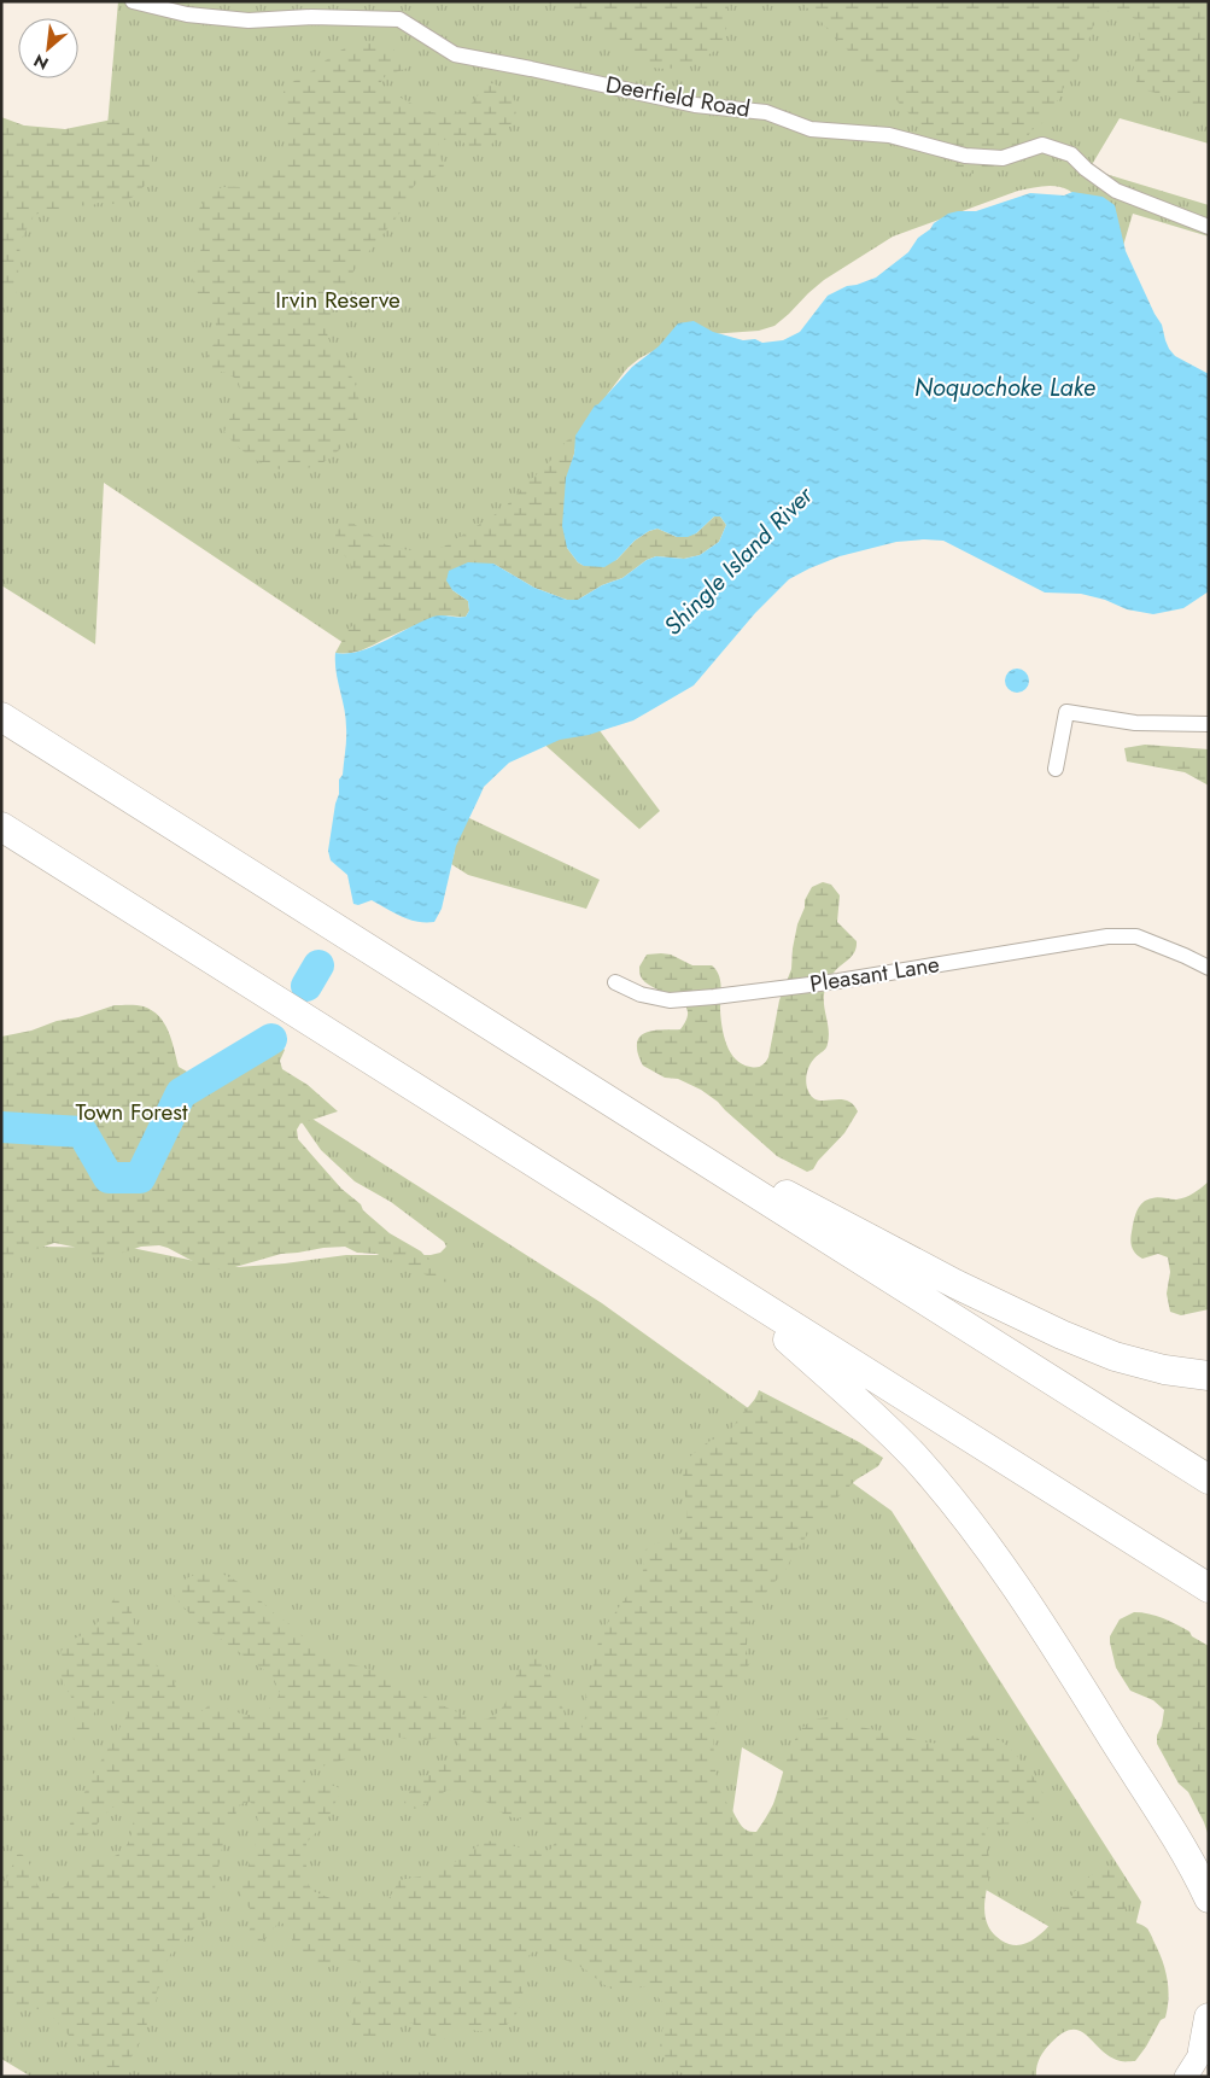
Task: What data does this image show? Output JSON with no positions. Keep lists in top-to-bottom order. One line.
{"streets":{"street":["Deerfield Road","Pleasant Lane"]},"water":["Noquochoke Lake","Shingle Island River"],"parks":["Irvin Reserve","Town Forest"],"north":"bottom left"}
